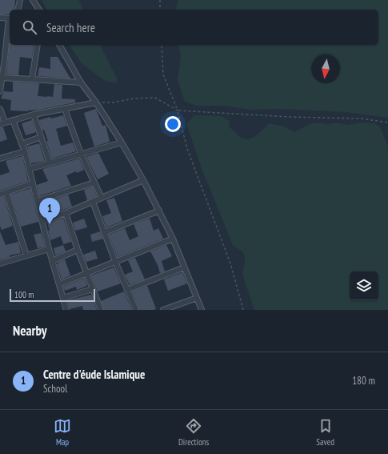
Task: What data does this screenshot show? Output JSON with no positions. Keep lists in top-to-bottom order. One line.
{"scale_bar":"100 m","north":"bottom","page":{"search":"Search here","pins":"1","scale":"100 m","heading":"Nearby","list":[{"mark":"1","name":"Centre d'éude Islamique","note":"School","value":"180 m"}],"nav":["Map","Directions","Saved"]}}
